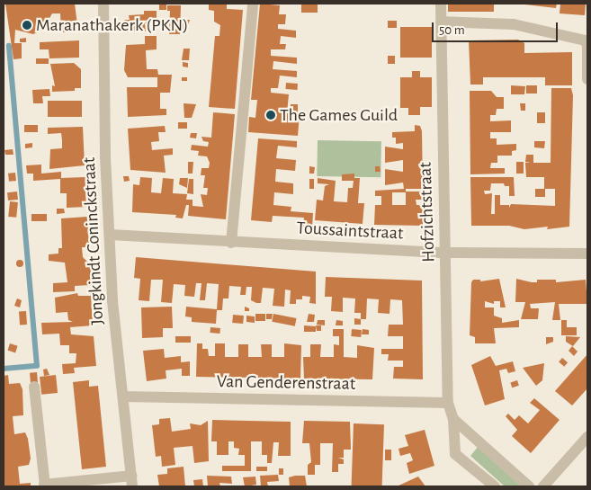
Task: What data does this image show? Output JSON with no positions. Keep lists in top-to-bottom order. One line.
{"streets":{"street":["Hofzichtstraat","Toussaintstraat","Jongkindt Coninckstraat","Van Genderenstraat"]},"crossings":[["Hofzichtstraat","Toussaintstraat"],["Hofzichtstraat","Van Genderenstraat"],["Toussaintstraat","Jongkindt Coninckstraat"],["Jongkindt Coninckstraat","Van Genderenstraat"]],"places":["Maranathakerk (PKN)","The Games Guild"],"scale_bar":"50 m"}
